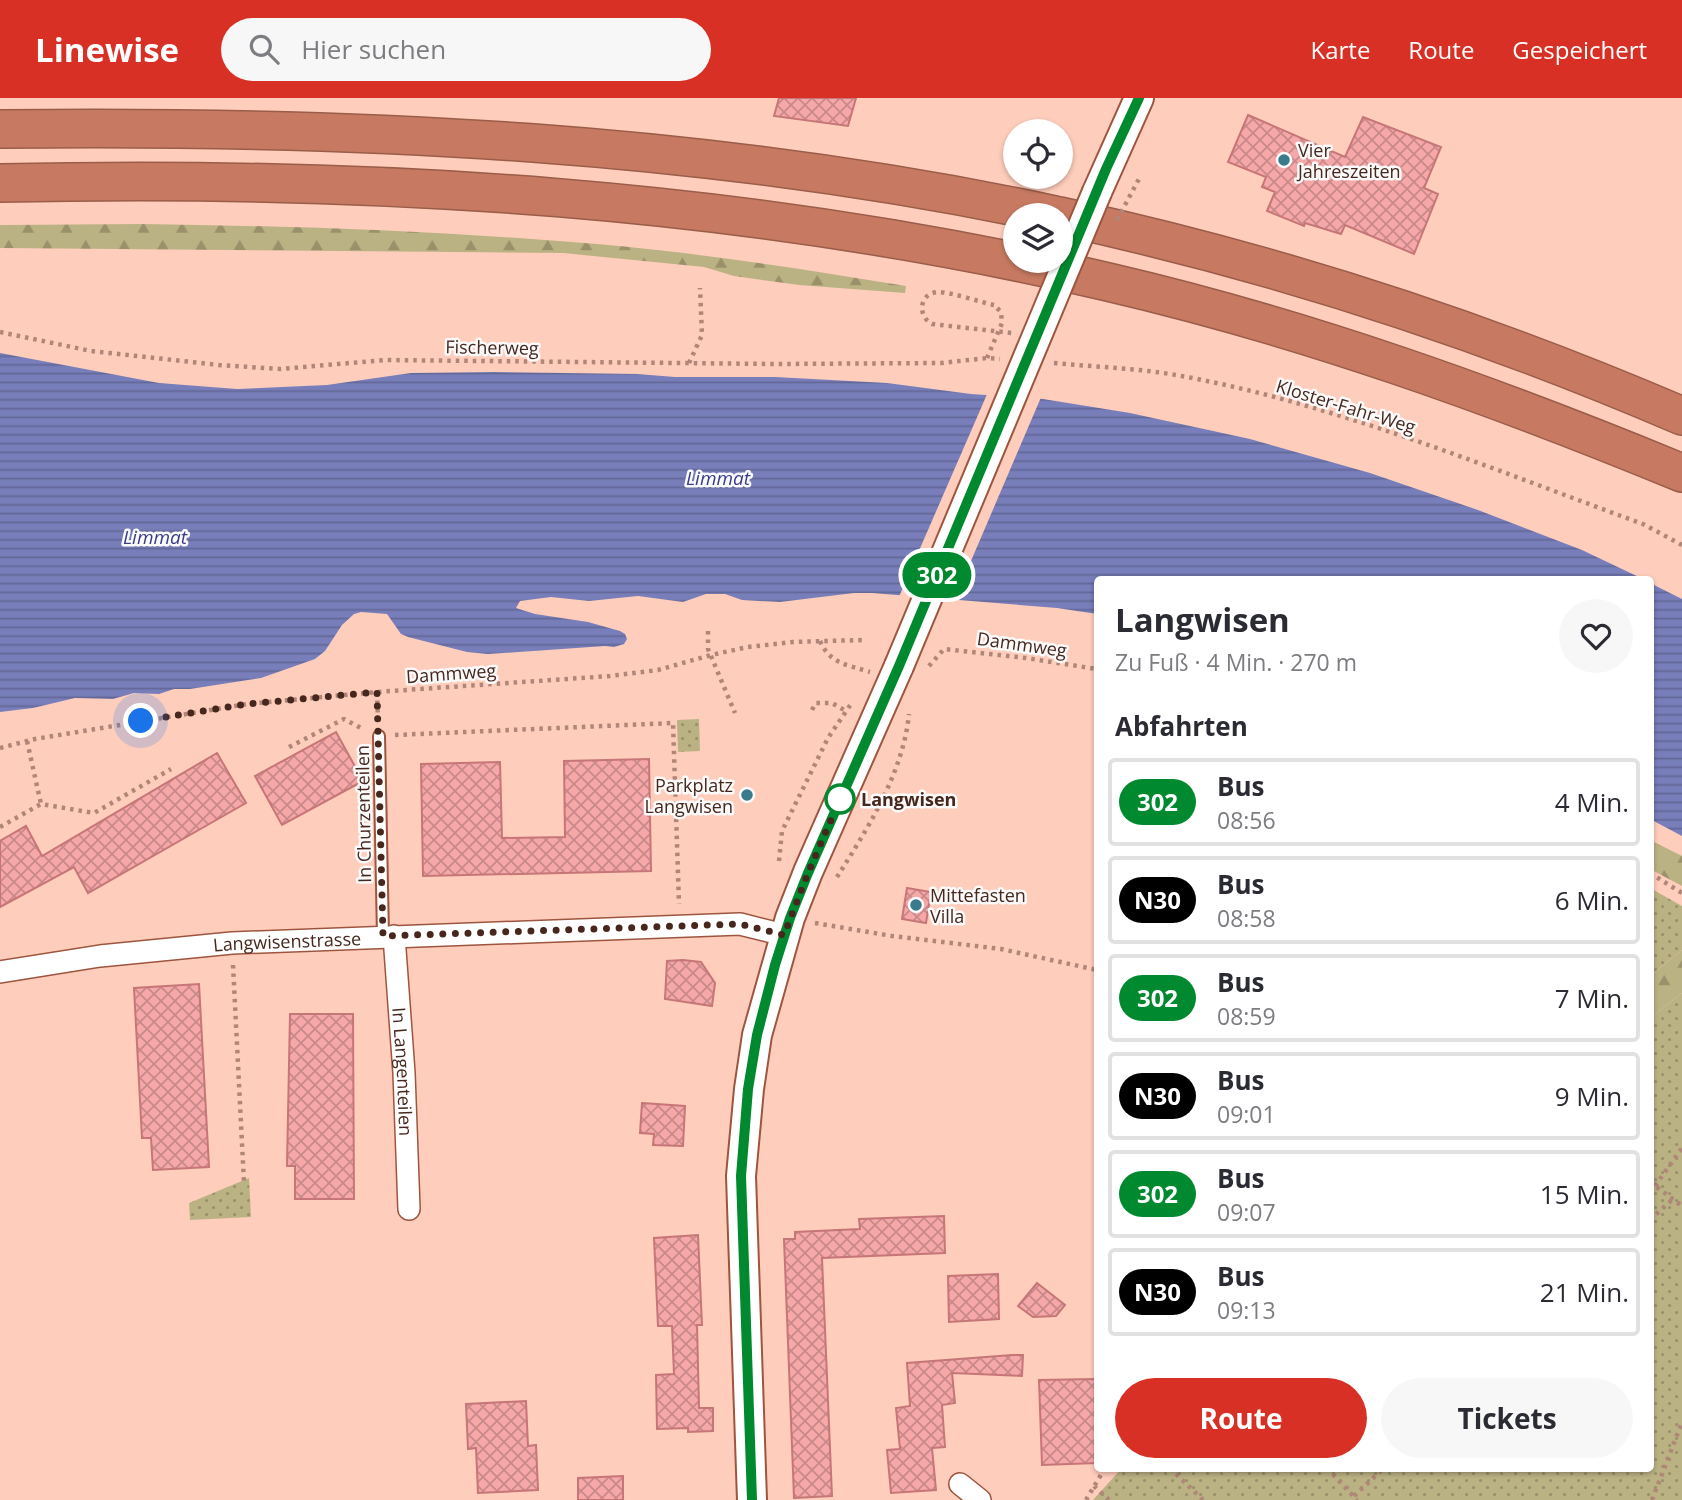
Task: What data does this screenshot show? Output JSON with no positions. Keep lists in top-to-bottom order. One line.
{"streets":{"street":["Langwisenstrasse","In Langenteilen"],"lane":["In Churzenteilen"],"path":["Fischerweg","Kloster-Fahr-Weg","Dammweg"]},"crossings":[["Dammweg","In Churzenteilen"],["In Churzenteilen","Langwisenstrasse"],["In Churzenteilen","In Langenteilen"],["Langwisenstrasse","In Langenteilen"]],"water":["Limmat"],"places":["Vier Jahreszeiten","Parkplatz Langwisen","Langwisen","Mittefasten Villa"],"lines":["bus line 302"],"page":{"header":"Linewise","search":"Hier suchen","nav":["Karte","Route","Gespeichert"],"on_map":"302","heading":[["Langwisen","Zu Fuß · 4 Min. · 270 m"],"Abfahrten"],"list":[{"mark":"302","name":"Bus","note":"08:56","value":"4 Min."},{"mark":"N30","name":"Bus","note":"08:58","value":"6 Min."},{"mark":"302","name":"Bus","note":"08:59","value":"7 Min."},{"mark":"N30","name":"Bus","note":"09:01","value":"9 Min."},{"mark":"302","name":"Bus","note":"09:07","value":"15 Min."},{"mark":"N30","name":"Bus","note":"09:13","value":"21 Min."}],"buttons":["Route","Tickets"]}}
